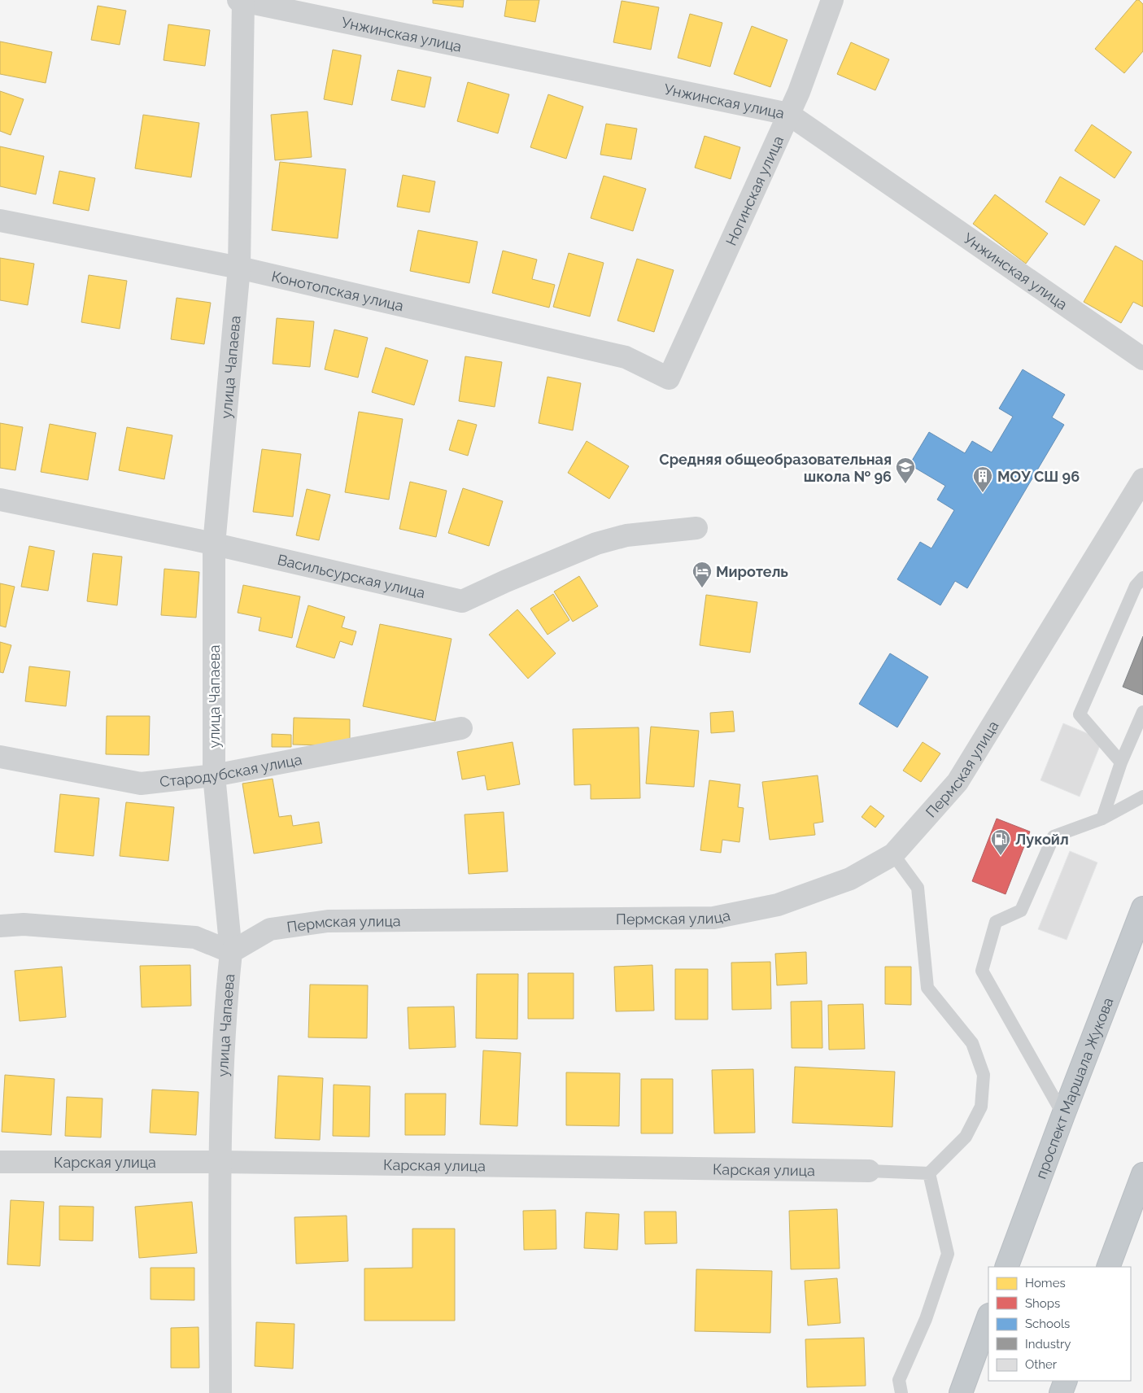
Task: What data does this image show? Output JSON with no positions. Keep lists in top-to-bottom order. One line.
{"streets":{"highway":["проспект Маршала Жукова"],"street":["Унжинская улица","Ногинская улица","Конотопская улица","улица Чапаева","Васильсурская улица","Пермская улица","Стародубская улица","Карская улица"]},"crossings":[["Унжинская улица","Ногинская улица"],["Унжинская улица","улица Чапаева"],["Ногинская улица","Конотопская улица"],["Конотопская улица","улица Чапаева"],["улица Чапаева","Васильсурская улица"],["улица Чапаева","Пермская улица"],["улица Чапаева","Стародубская улица"],["улица Чапаева","Карская улица"]],"places":{"school or university":["Средняя общеобразовательная школа № 96"],"building":["МОУ СШ 96"],"hotel":["Миротель"],"fuel station":["Лукойл"]},"legend":["Homes","Shops","Schools","Industry","Other"]}
